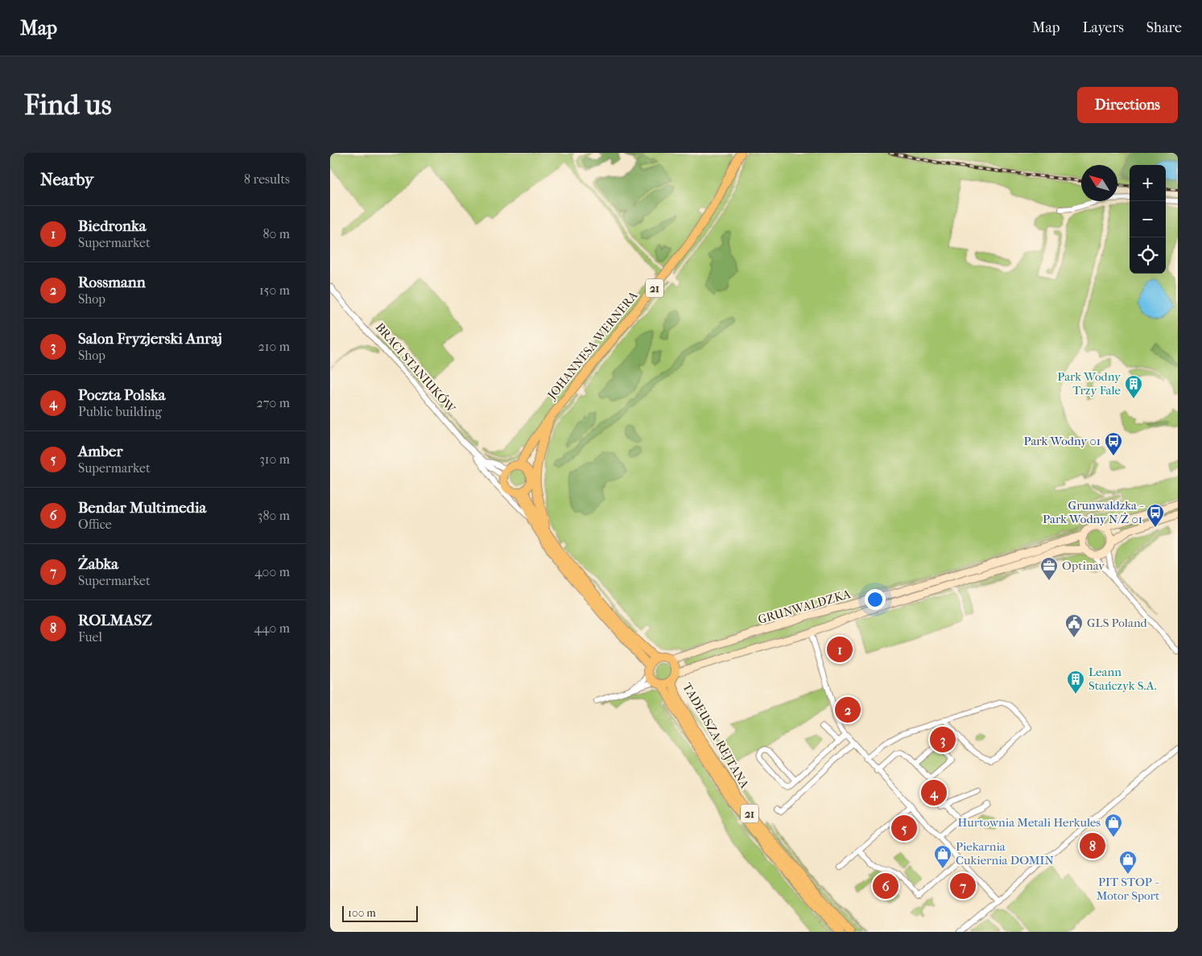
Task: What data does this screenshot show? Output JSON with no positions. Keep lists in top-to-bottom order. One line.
{"streets":{"main road":["21","JOHANNESA WERNERA","TADEUSZA REJTANA"],"street":["BRACI STANIUKÓW","GRUNWALDZKA"]},"crossings":[["21","JOHANNESA WERNERA"],["21","BRACI STANIUKÓW"],["21","GRUNWALDZKA"],["21","TADEUSZA REJTANA"],["JOHANNESA WERNERA","BRACI STANIUKÓW"],["GRUNWALDZKA","TADEUSZA REJTANA"]],"places":{"building":["Park Wodny Trzy Fale","Leann Stańczyk S.A."],"bus stop":["Park Wodny 01","Grunwaldzka - Park Wodny N/Ż 01"],"office":["Optinav"],"public building":["GLS Poland"],"shop":["Hurtownia Metali Herkules","Piekarnia Cukiernia DOMIN","PIT STOP - Motor Sport"]},"scale_bar":"100 m","north":"top left","page":{"header":"Map","nav":["Map","Layers","Share"],"buttons":"Directions","title":"Find us","heading":["Nearby","8 results"],"map_buttons":["+","−"],"list":[{"mark":"1","name":"Biedronka","note":"Supermarket","value":"80 m"},{"mark":"2","name":"Rossmann","note":"Shop","value":"150 m"},{"mark":"3","name":"Salon Fryzjerski Anraj","note":"Shop","value":"210 m"},{"mark":"4","name":"Poczta Polska","note":"Public building","value":"270 m"},{"mark":"5","name":"Amber","note":"Supermarket","value":"310 m"},{"mark":"6","name":"Bendar Multimedia","note":"Office","value":"380 m"},{"mark":"7","name":"Żabka","note":"Supermarket","value":"400 m"},{"mark":"8","name":"ROLMASZ","note":"Fuel","value":"440 m"}],"pins":["1","2","3","4","5","8","6","7"],"scale":"100 m"}}
